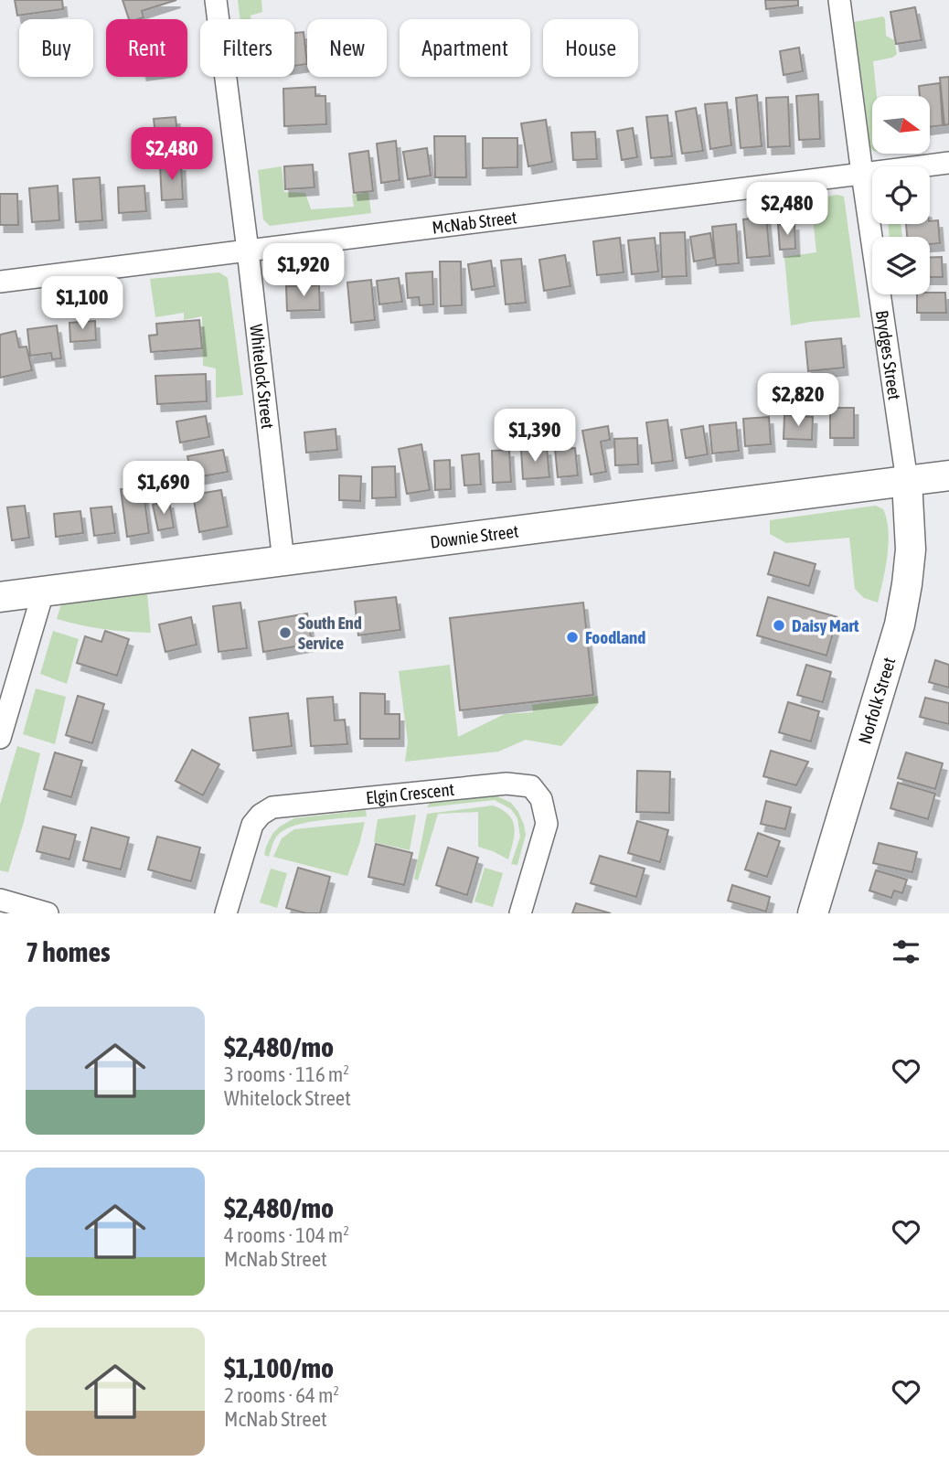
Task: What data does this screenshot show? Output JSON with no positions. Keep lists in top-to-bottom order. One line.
{"streets":{"main road":["Downie Street","Norfolk Street"],"street":["McNab Street","Brydges Street","Whitelock Street","Elgin Crescent"]},"crossings":[["McNab Street","Brydges Street"],["McNab Street","Whitelock Street"],["Brydges Street","Downie Street"],["Brydges Street","Norfolk Street"],["Whitelock Street","Downie Street"],["Downie Street","Norfolk Street"]],"places":["Daisy Mart","South End Service","Foodland"],"north":"right","page":{"chip":["Buy","Rent","Filters","New","Apartment","House"],"price":["$2,480","$2,480","$1,920","$1,100","$2,820","$1,390","$1,690"],"heading":"7 homes","list":[{"name":"$2,480/mo","note":"3 rooms · 116 m² · Whitelock Street"},{"name":"$2,480/mo","note":"4 rooms · 104 m² · McNab Street"},{"name":"$1,100/mo","note":"2 rooms · 64 m² · McNab Street"}]}}
